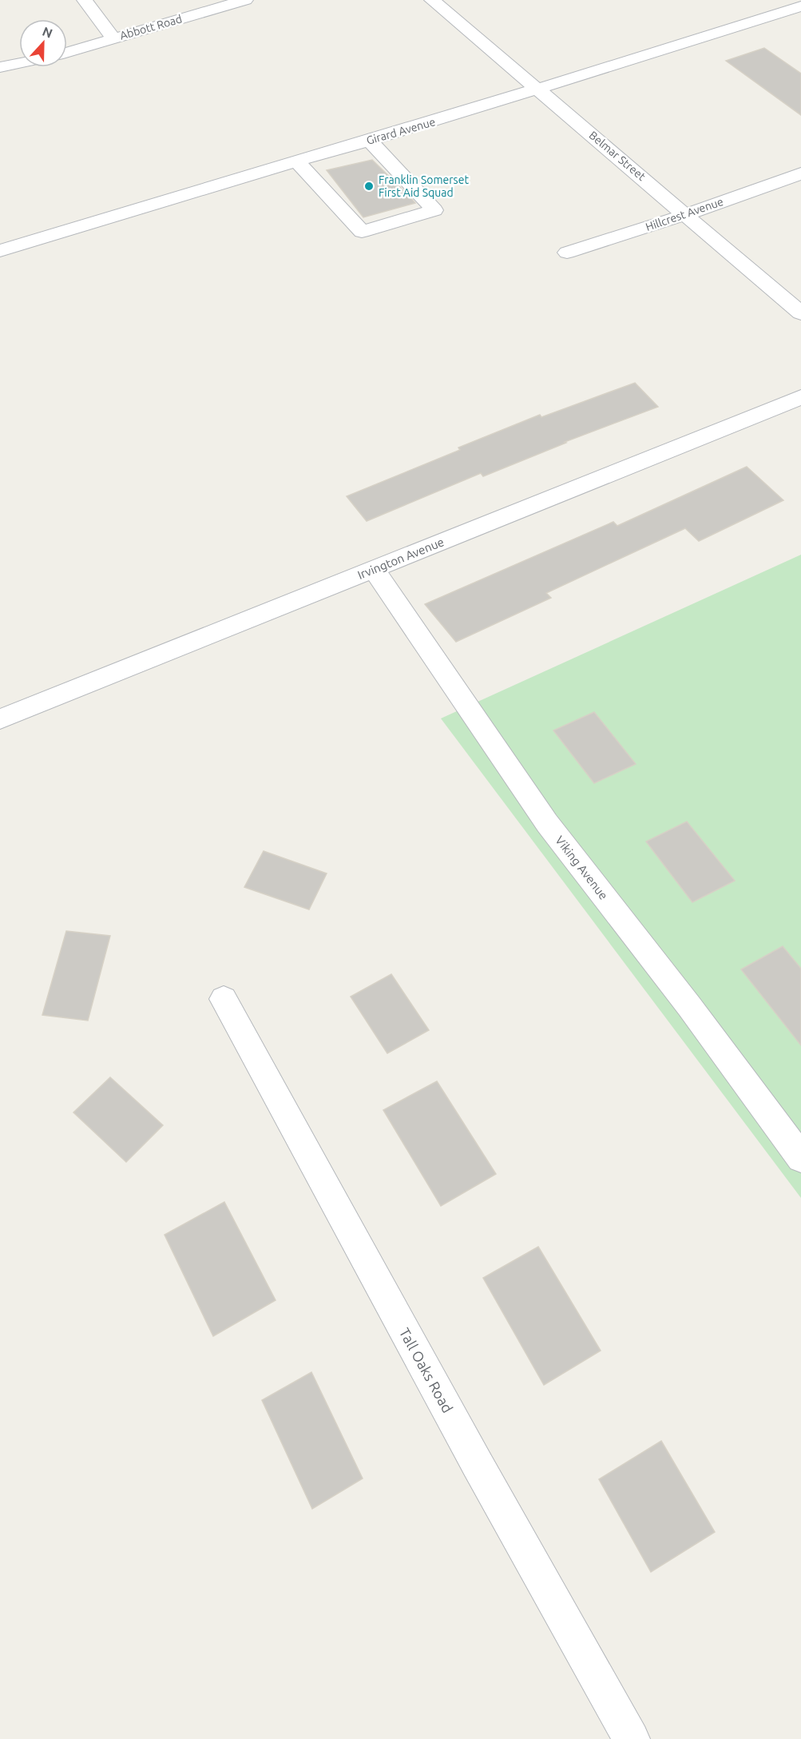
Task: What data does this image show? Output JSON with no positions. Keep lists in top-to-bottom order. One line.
{"streets":{"street":["Abbott Road","Girard Avenue","Belmar Street","Hillcrest Avenue","Irvington Avenue","Viking Avenue","Tall Oaks Road"]},"crossings":[["Girard Avenue","Belmar Street"],["Belmar Street","Hillcrest Avenue"],["Irvington Avenue","Viking Avenue"]],"places":["Franklin Somerset First Aid Squad"],"north":"top"}
